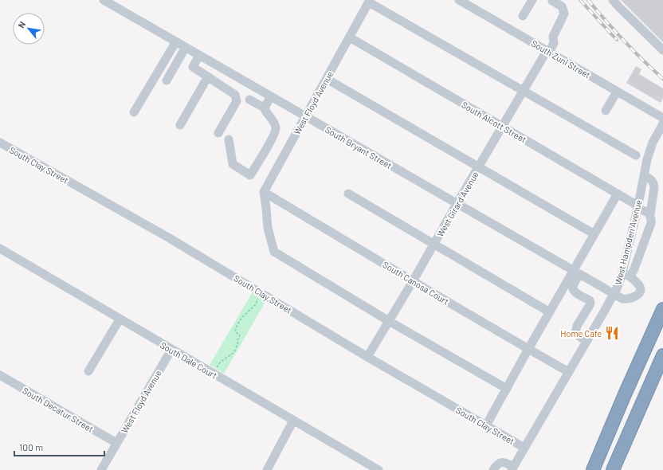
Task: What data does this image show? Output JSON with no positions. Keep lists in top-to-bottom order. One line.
{"streets":{"street":["South Zuni Street","West Floyd Avenue","South Alcott Street","South Bryant Street","South Clay Street","West Girard Avenue","West Hampden Avenue","South Canosa Court","South Dale Court","South Decatur Street"]},"crossings":[["South Zuni Street","West Girard Avenue"],["West Floyd Avenue","South Alcott Street"],["West Floyd Avenue","South Bryant Street"],["West Floyd Avenue","South Canosa Court"],["West Floyd Avenue","South Dale Court"],["West Floyd Avenue","South Decatur Street"],["South Alcott Street","West Girard Avenue"],["South Alcott Street","West Hampden Avenue"],["South Bryant Street","West Girard Avenue"],["South Bryant Street","West Hampden Avenue"],["South Clay Street","West Girard Avenue"],["South Clay Street","West Hampden Avenue"],["West Girard Avenue","South Canosa Court"],["West Hampden Avenue","South Canosa Court"]],"places":{"restaurant":["Home Cafe"]},"scale_bar":"100 m","north":"top left"}
